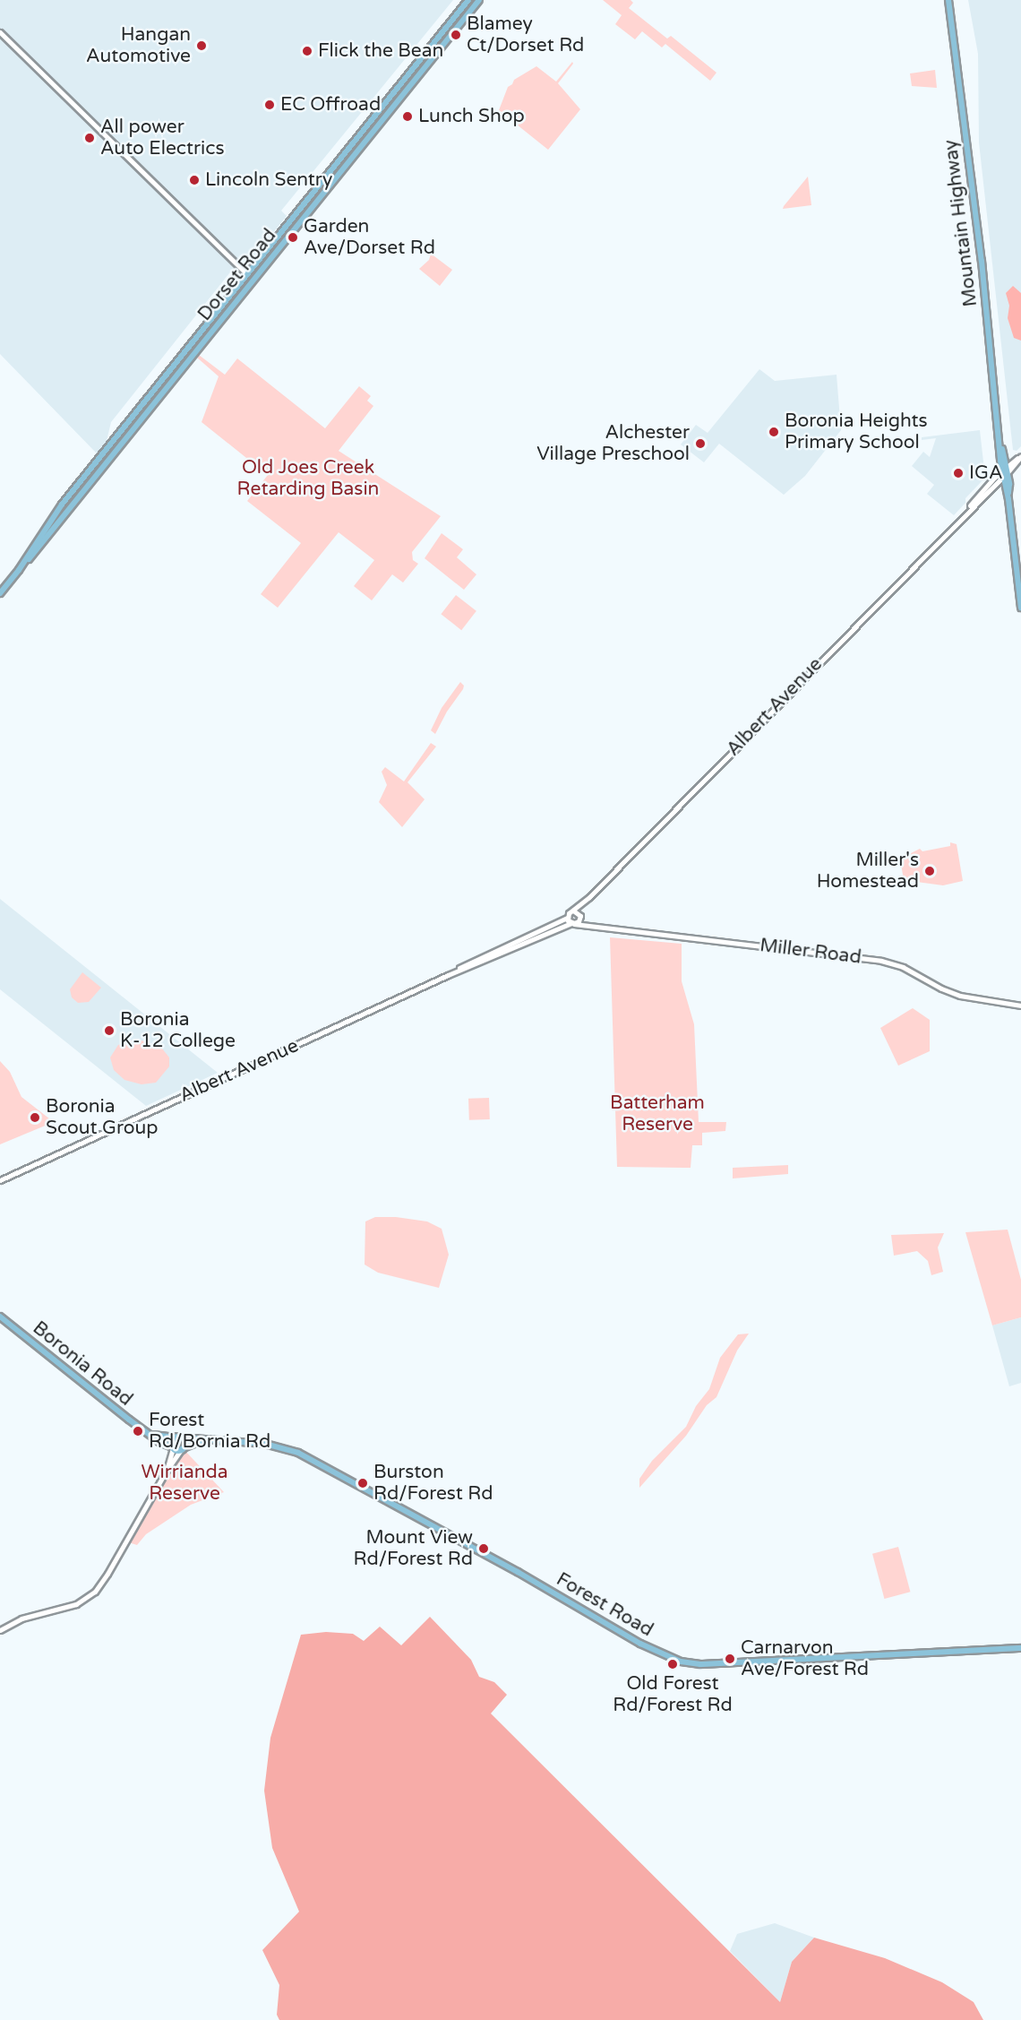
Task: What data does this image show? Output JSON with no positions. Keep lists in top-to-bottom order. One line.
{"streets":{"main road":["Mountain Highway","Dorset Road","Albert Avenue","Miller Road","Boronia Road","Forest Road"]},"crossings":[["Mountain Highway","Albert Avenue"],["Albert Avenue","Miller Road"],["Boronia Road","Forest Road"]],"parks":["Old Joes Creek Retarding Basin","Batterham Reserve","Wirrianda Reserve"],"places":["Blamey Ct/Dorset Rd","Hangan Automotive","Flick the Bean","EC Offroad","Lunch Shop","All power Auto Electrics","Lincoln Sentry","Garden Ave/Dorset Rd","Boronia Heights Primary School","Alchester Village Preschool","IGA","Miller's Homestead","Boronia K-12 College","Boronia Scout Group","Forest Rd/Bornia Rd","Burston Rd/Forest Rd","Mount View Rd/Forest Rd","Carnarvon Ave/Forest Rd","Old Forest Rd/Forest Rd"]}
